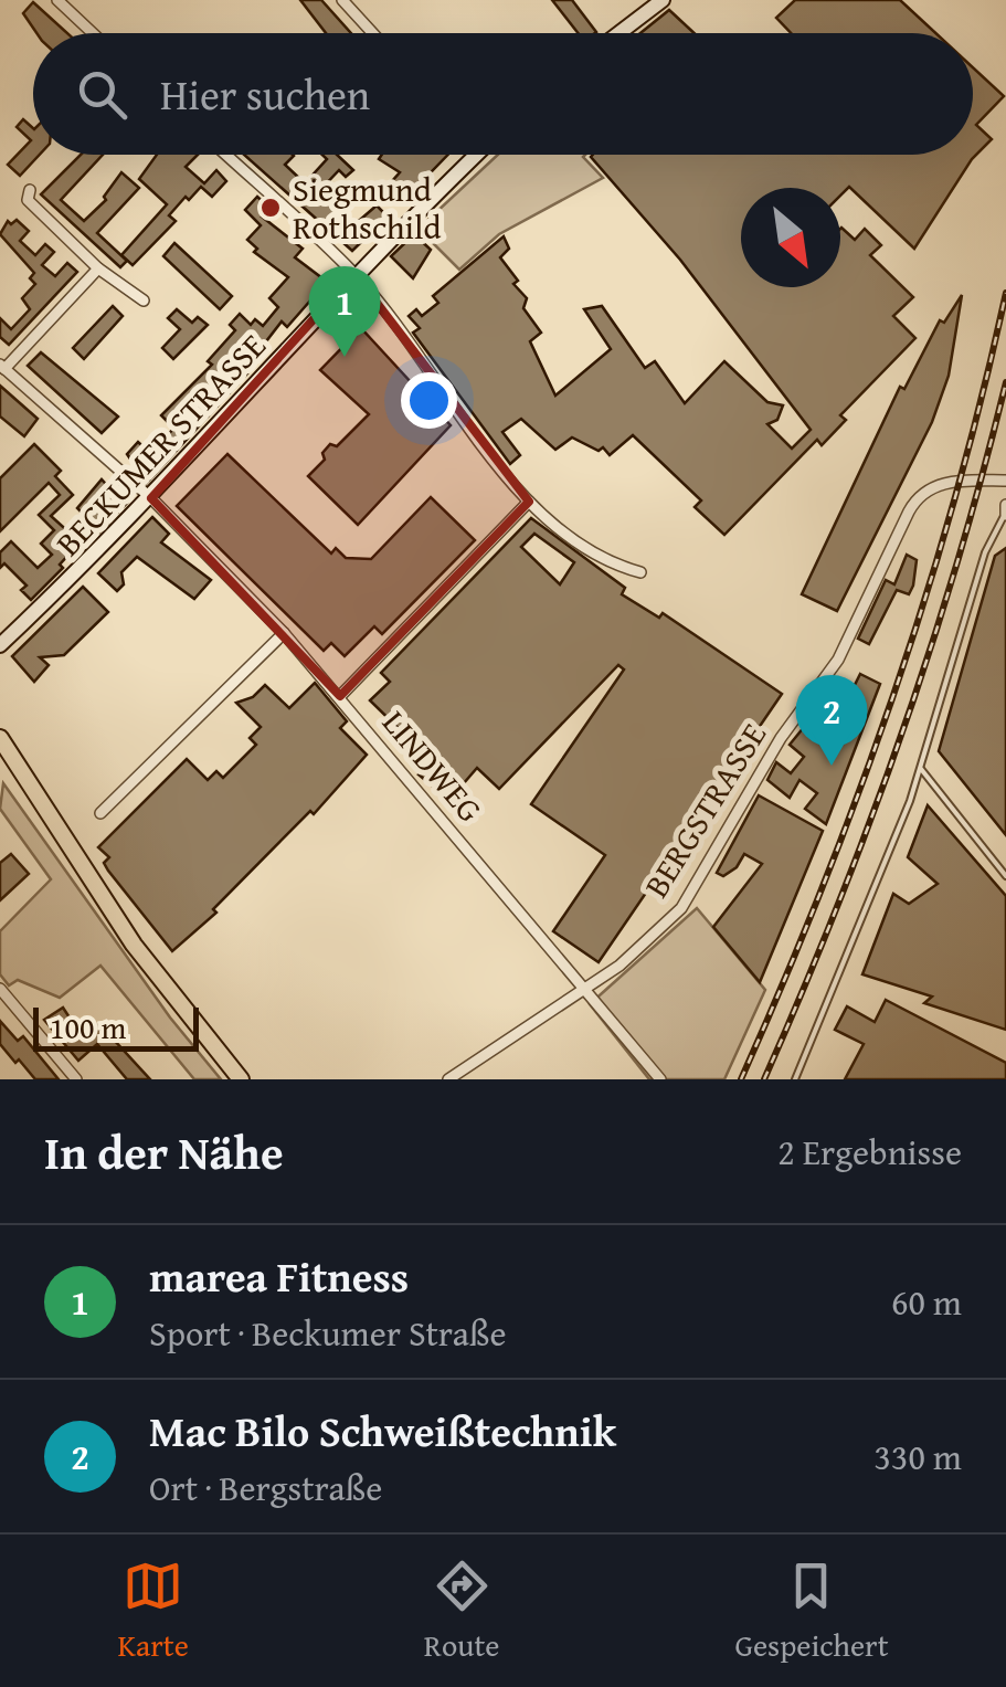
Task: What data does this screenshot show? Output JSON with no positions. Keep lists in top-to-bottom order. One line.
{"streets":{"street":["BECKUMER STRASSE","LINDWEG","BERGSTRASSE"]},"crossings":[["BECKUMER STRASSE","LINDWEG"],["LINDWEG","BERGSTRASSE"]],"places":["Siegmund Rothschild"],"scale_bar":"100 m","north":"bottom right","page":{"search":"Hier suchen","pins":["1","2"],"scale":"100 m","heading":["In der Nähe","2 Ergebnisse"],"list":[{"mark":"1","name":"marea Fitness","note":"Sport · Beckumer Straße","value":"60 m"},{"mark":"2","name":"Mac Bilo Schweißtechnik","note":"Ort · Bergstraße","value":"330 m"}],"nav":["Karte","Route","Gespeichert"]}}
